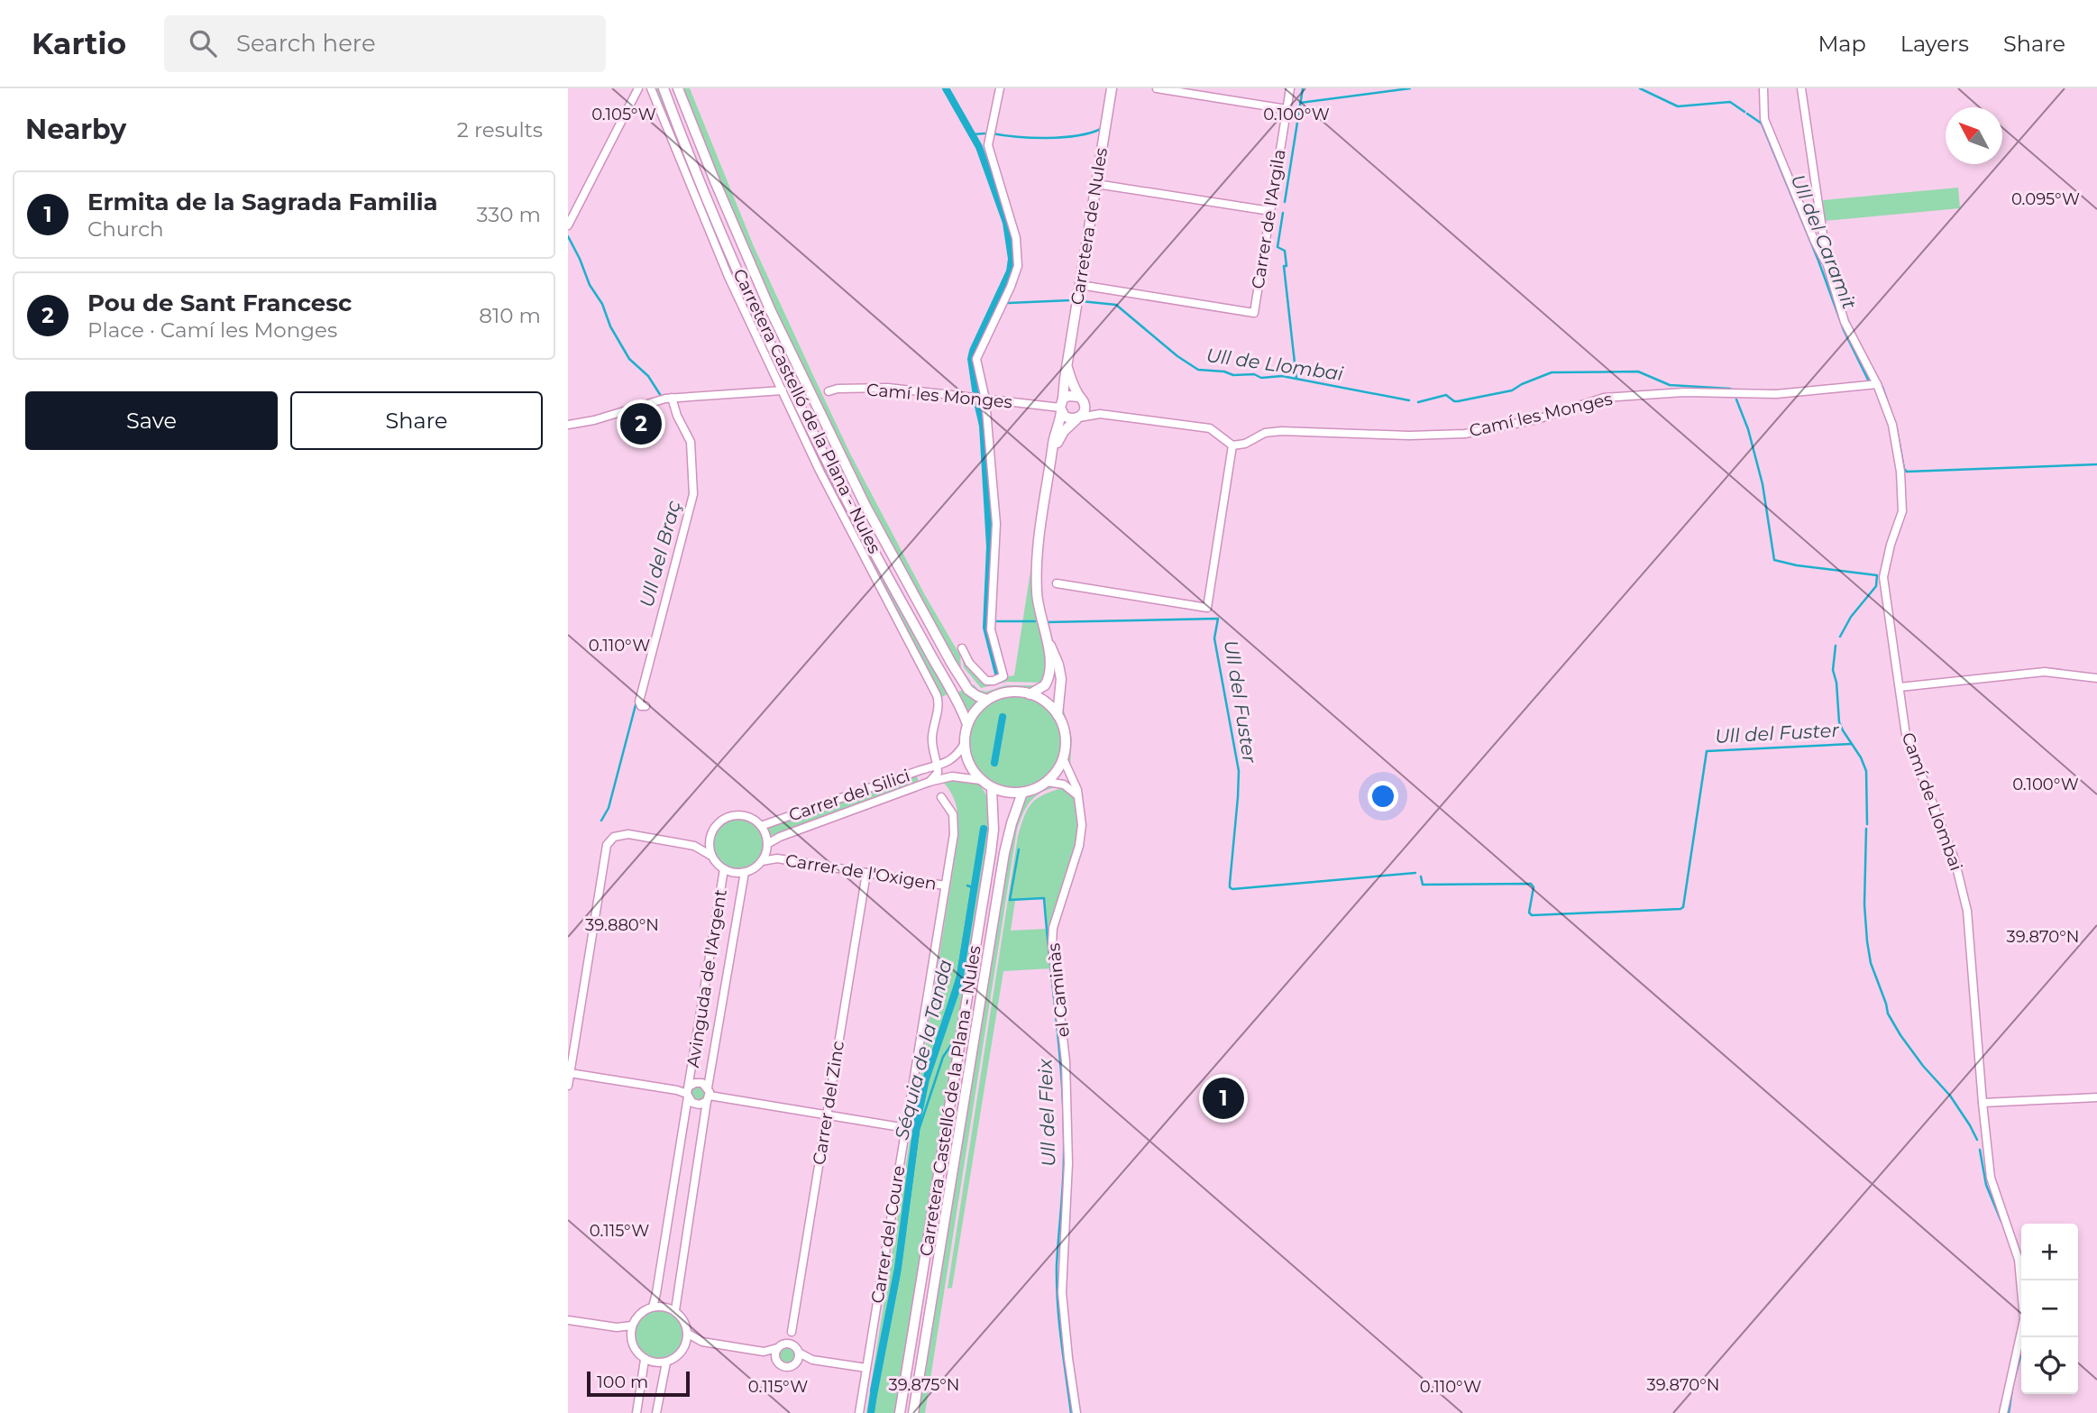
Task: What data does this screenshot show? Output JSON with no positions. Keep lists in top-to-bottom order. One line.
{"streets":{"main road":["Carretera de Nules","Carretera Castelló de la Plana - Nules"],"street":["Carrer de l'Argila","Camí les Monges","Carrer del Silici","Camí de Llombai","Carrer de l'Oxigen","Avinguda de l'Argent","el Caminàs","Carrer del Zinc","Carrer del Coure"]},"crossings":[["Carrer de l'Argila","Carretera de Nules"],["Carretera de Nules","Camí les Monges"],["Carretera de Nules","Carretera Castelló de la Plana - Nules"],["Carretera de Nules","Carrer del Silici"],["Carretera de Nules","el Caminàs"],["Camí les Monges","Camí de Llombai"],["Carretera Castelló de la Plana - Nules","Carrer del Silici"],["Carretera Castelló de la Plana - Nules","el Caminàs"],["Carrer del Silici","Carrer de l'Oxigen"],["Carrer del Silici","Avinguda de l'Argent"],["Carrer del Silici","el Caminàs"],["Carrer de l'Oxigen","Avinguda de l'Argent"],["Carrer de l'Oxigen","Carrer del Zinc"],["Carrer de l'Oxigen","Carrer del Coure"]],"water":["Ull del Caramit","Ull de Llombai","Ull del Braç","Ull del Fuster","Séquia de la Tanda","Ull del Fleix"],"scale_bar":"100 m","north":"top left","page":{"header":"Kartio","search":"Search here","nav":["Map","Layers","Share"],"heading":["Nearby","2 results"],"list":[{"mark":"1","name":"Ermita de la Sagrada Familia","note":"Church","value":"330 m"},{"mark":"2","name":"Pou de Sant Francesc","note":"Place · Camí les Monges","value":"810 m"}],"buttons":["Save","Share"],"pins":["2","1"],"map_buttons":["+","−"],"scale":"100 m"},"coordinates":["0.105°W","0.100°W","0.095°W","0.110°W","39.880°N","39.870°N","0.115°W","39.875°N"]}
